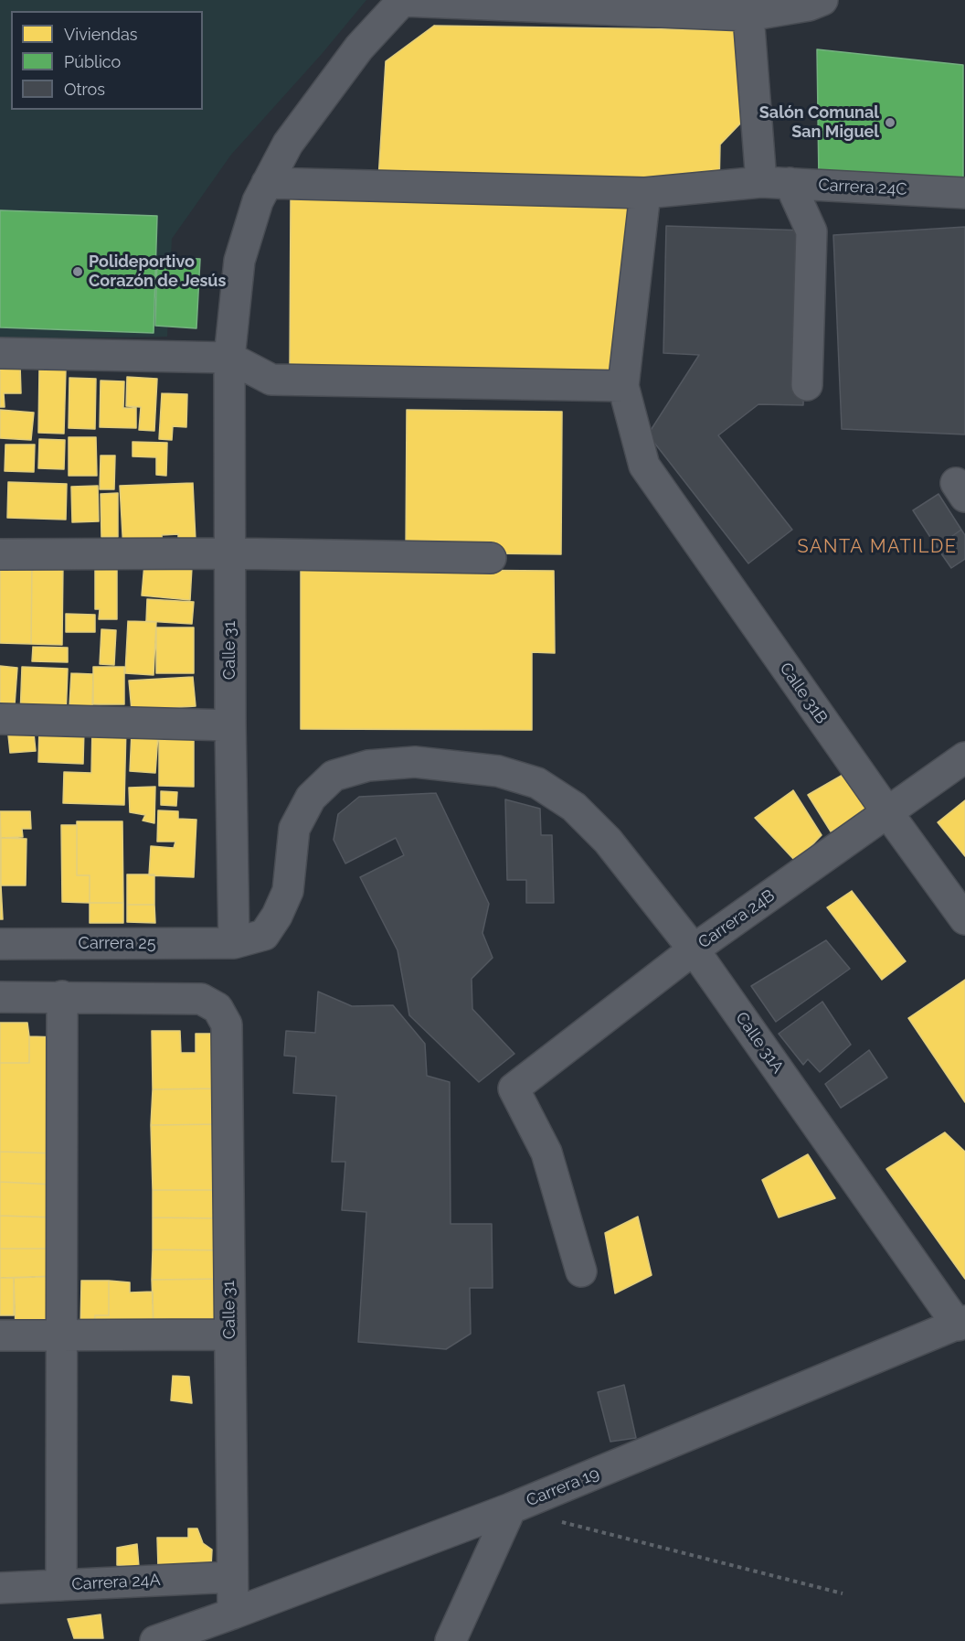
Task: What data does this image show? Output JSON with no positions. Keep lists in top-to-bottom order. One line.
{"streets":{"street":["Carrera 24C","Calle 31","Calle 31B","Carrera 24B","Carrera 25","Calle 31A","Carrera 19","Carrera 24A"]},"crossings":[["Carrera 24C","Calle 31"],["Calle 31","Carrera 25"],["Calle 31","Carrera 19"],["Calle 31","Carrera 24A"],["Calle 31B","Carrera 24B"],["Carrera 24B","Calle 31A"],["Carrera 25","Calle 31A"],["Calle 31A","Carrera 19"]],"districts":["SANTA MATILDE"],"places":["Salón Comunal San Miguel","Polideportivo Corazón de Jesús"],"legend":["Viviendas","Público","Otros"]}
